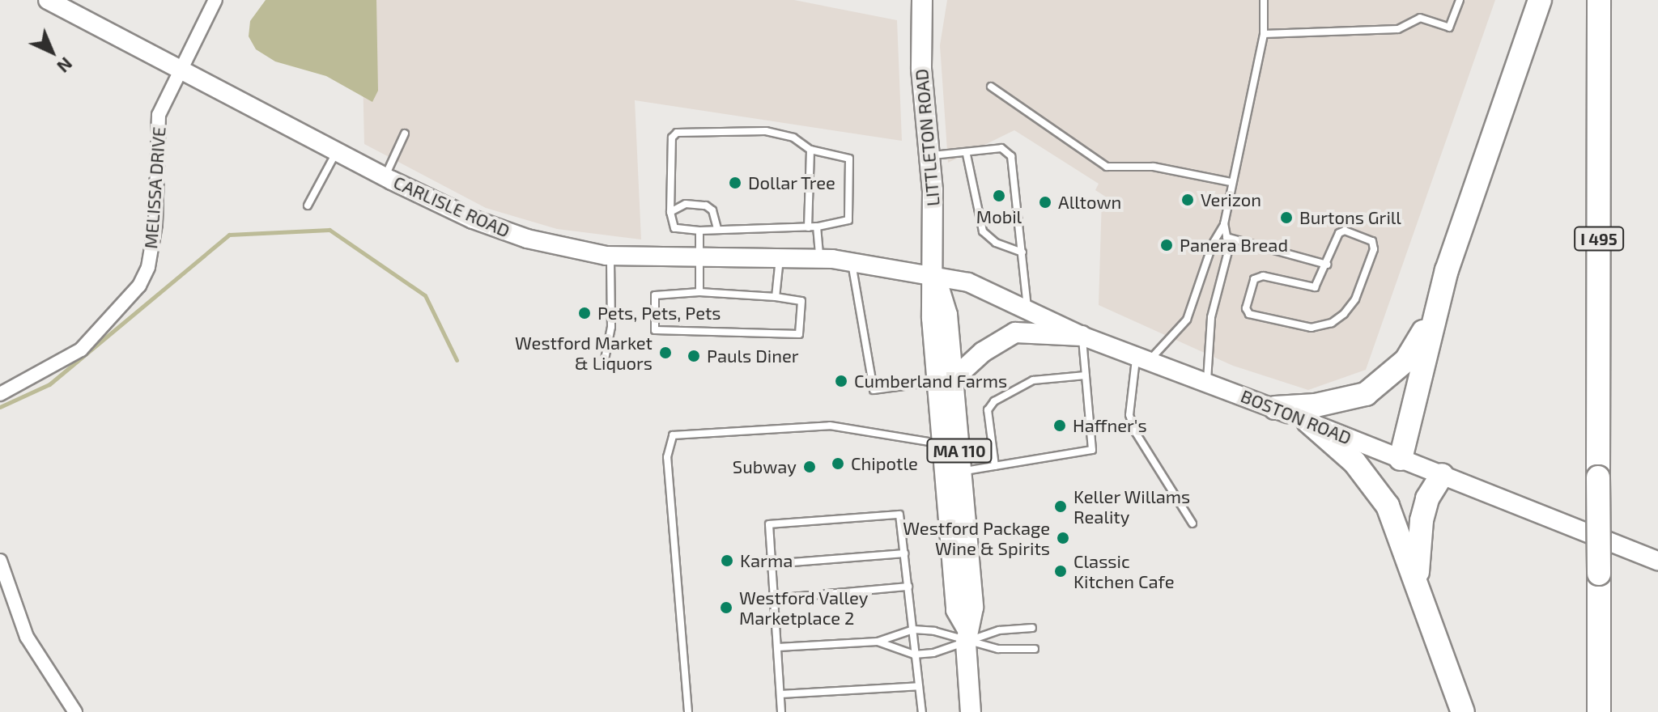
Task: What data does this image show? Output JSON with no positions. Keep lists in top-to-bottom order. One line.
{"streets":{"highway":["I 495"],"main road":["LITTLETON ROAD","CARLISLE ROAD","BOSTON ROAD","MA 110"],"street":["MELISSA DRIVE"]},"crossings":[["LITTLETON ROAD","CARLISLE ROAD"],["LITTLETON ROAD","BOSTON ROAD"],["MELISSA DRIVE","CARLISLE ROAD"],["CARLISLE ROAD","BOSTON ROAD"]],"places":["Dollar Tree","Mobil","Verizon","Alltown","Burtons Grill","Panera Bread","Pets, Pets, Pets","Westford Market & Liquors","Pauls Diner","Cumberland Farms","Haffner's","Chipotle","Subway","Keller Willams Reality","Westford Package Wine & Spirits","Karma","Classic Kitchen Cafe","Westford Valley Marketplace 2"],"north":"bottom right"}
